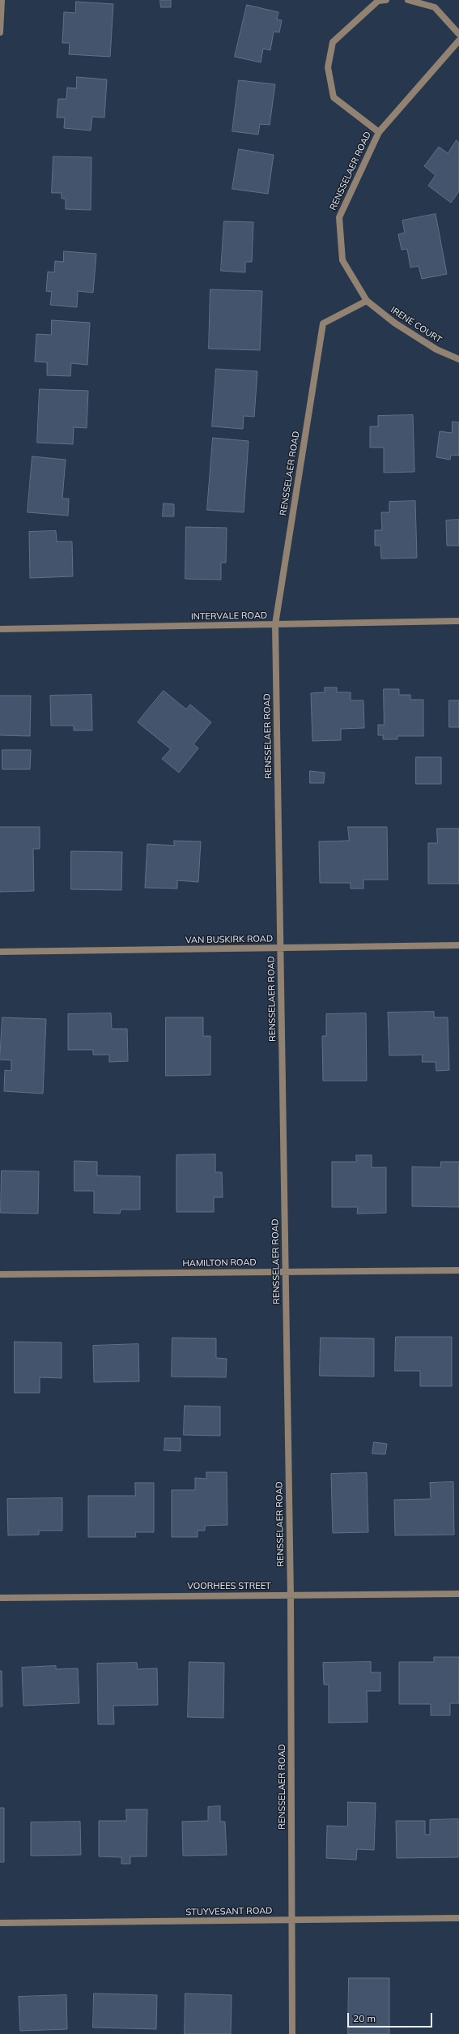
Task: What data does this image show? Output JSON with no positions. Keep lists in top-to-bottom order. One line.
{"streets":{"street":["RENSSELAER ROAD","IRENE COURT","INTERVALE ROAD","VAN BUSKIRK ROAD","HAMILTON ROAD","VOORHEES STREET","STUYVESANT ROAD"]},"crossings":[["RENSSELAER ROAD","IRENE COURT"],["RENSSELAER ROAD","INTERVALE ROAD"],["RENSSELAER ROAD","VAN BUSKIRK ROAD"],["RENSSELAER ROAD","HAMILTON ROAD"],["RENSSELAER ROAD","VOORHEES STREET"],["RENSSELAER ROAD","STUYVESANT ROAD"]],"scale_bar":"20 m"}
